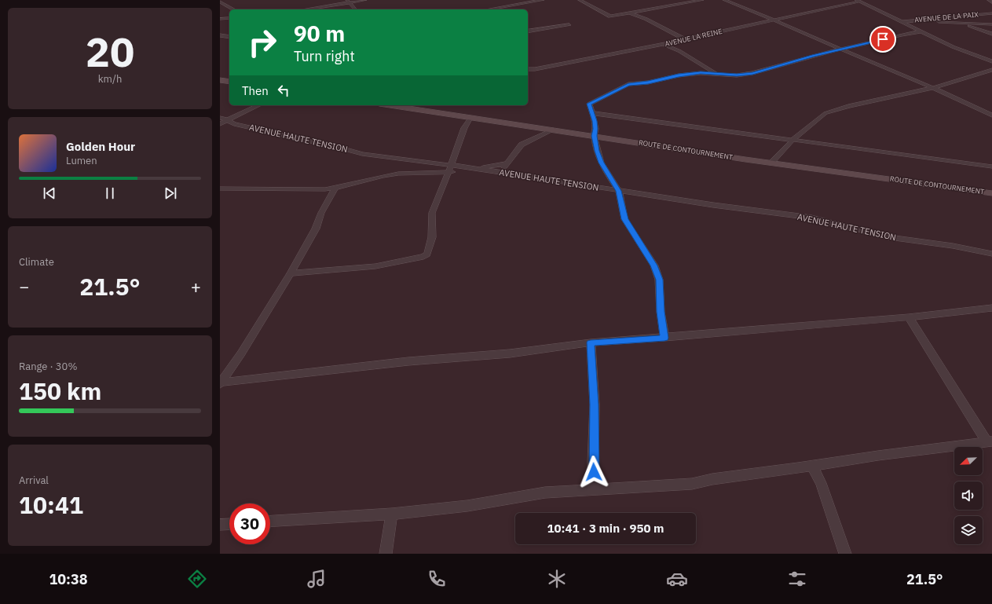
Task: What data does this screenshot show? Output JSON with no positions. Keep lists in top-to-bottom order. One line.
{"streets":{"street":["AVENUE DE LA PAIX","AVENUE LA REINE","AVENUE HAUTE TENSION","ROUTE DE CONTOURNEMENT"]},"north":"bottom left","page":{"tile":[["20","km/h"],"Climate",["Range · 30%","150 km"],["Arrival","10:41"]],"turn":["90 m","Turn right"],"then":"Then","song":["Golden Hour","Lumen"],"heat":["−","21.5°","+"],"limit":"30","trip":"10:41 · 3 min · 950 m","tabs":["10:38","21.5°"]}}
